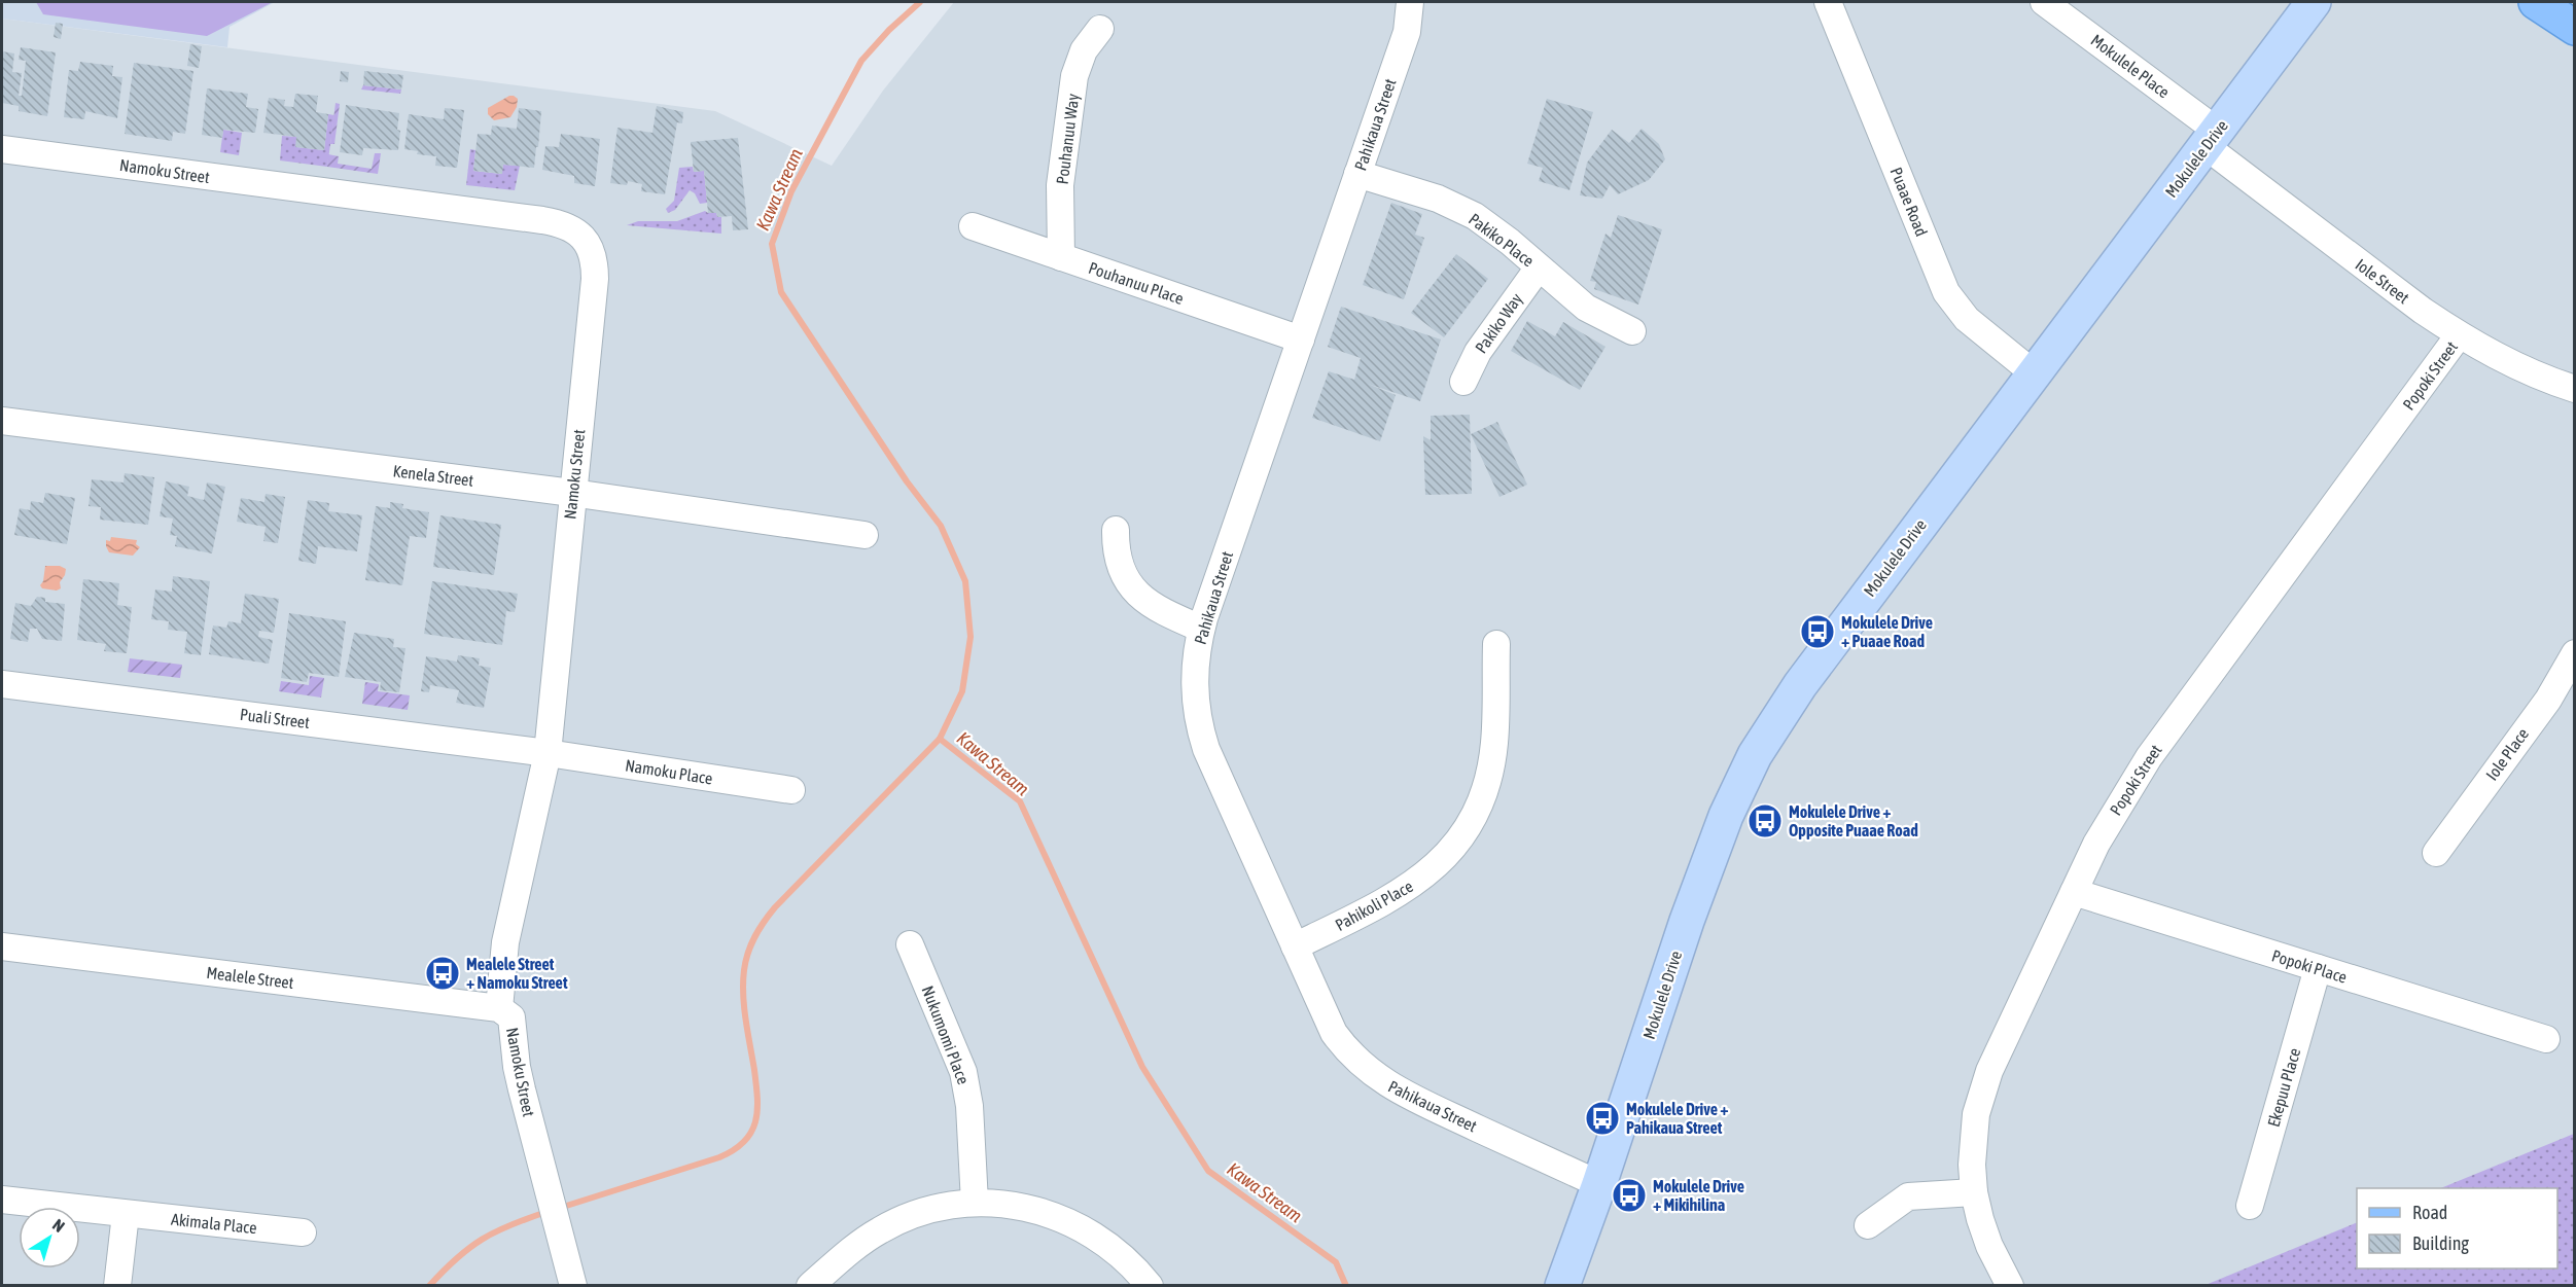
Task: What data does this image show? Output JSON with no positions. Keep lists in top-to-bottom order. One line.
{"streets":{"street":["Mokulele Place","Pahikaua Street","Pouhanuu Way","Mokulele Drive","Namoku Street","Puaae Road","Pakiko Place","Iole Street","Pouhanuu Place","Pakiko Way","Popoki Street","Kenela Street","Puali Street","Iole Place","Namoku Place","Pahikoli Place","Popoki Place","Mealele Street","Nukumomi Place","Ekepuu Place","Akimala Place"]},"crossings":[["Mokulele Place","Mokulele Drive"],["Mokulele Place","Iole Street"],["Pahikaua Street","Mokulele Drive"],["Pahikaua Street","Pakiko Place"],["Pahikaua Street","Pouhanuu Place"],["Pahikaua Street","Pahikoli Place"],["Pouhanuu Way","Pouhanuu Place"],["Mokulele Drive","Puaae Road"],["Mokulele Drive","Iole Street"],["Namoku Street","Kenela Street"],["Namoku Street","Puali Street"],["Namoku Street","Namoku Place"],["Namoku Street","Mealele Street"],["Pakiko Place","Pakiko Way"],["Iole Street","Popoki Street"],["Popoki Street","Popoki Place"],["Puali Street","Namoku Place"],["Popoki Place","Ekepuu Place"]],"water":["Kawa Stream"],"places":{"bus stop":["Mokulele Drive + Puaae Road","Mokulele Drive + Opposite Puaae Road","Mealele Street + Namoku Street","Mokulele Drive + Pahikaua Street","Mokulele Drive + Mikihilina"]},"legend":["Road","Building"],"north":"top right"}
